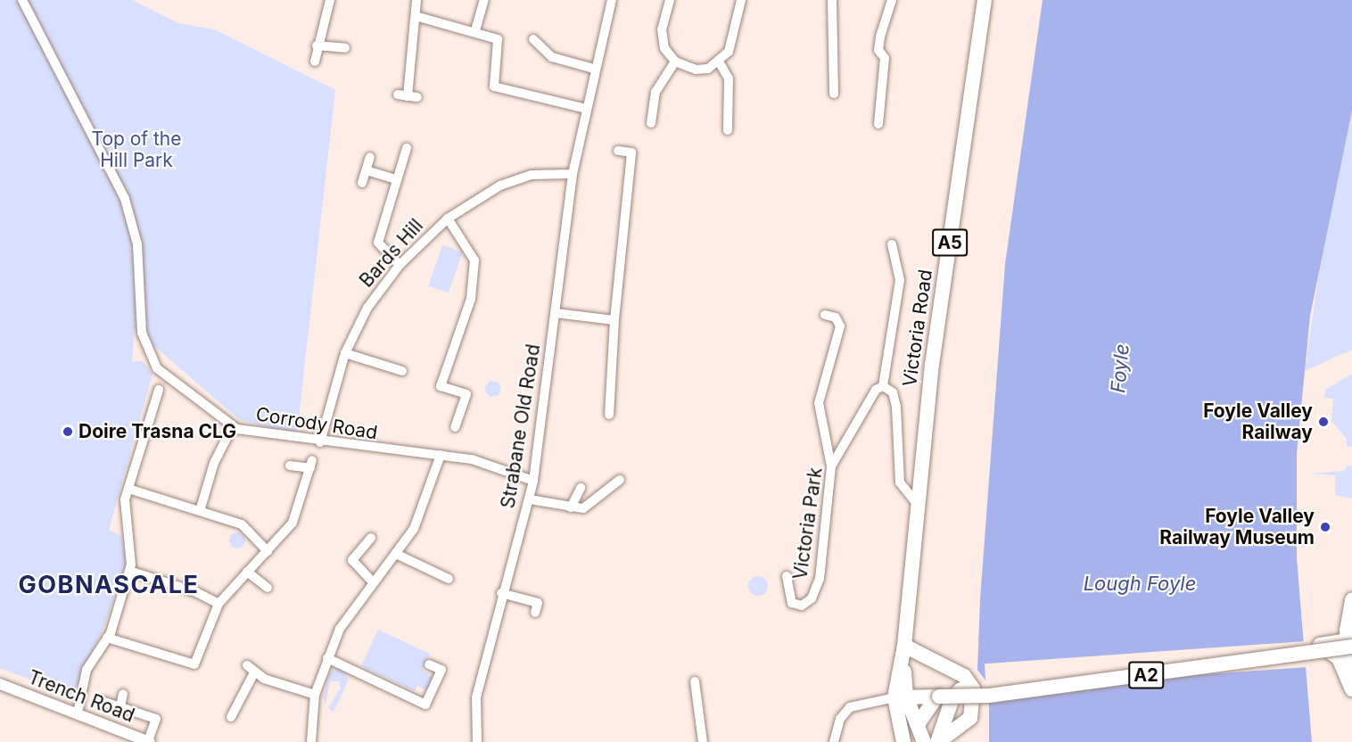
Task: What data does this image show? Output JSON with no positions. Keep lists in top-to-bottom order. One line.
{"streets":{"main road":["A5","Victoria Road","A2"],"street":["Bards Hill","Corrody Road","Strabane Old Road","Victoria Park","Trench Road"]},"crossings":[["Bards Hill","Corrody Road"],["Bards Hill","Strabane Old Road"],["Victoria Road","A2"],["Corrody Road","Strabane Old Road"]],"districts":["GOBNASCALE"],"water":["Foyle","Lough Foyle"],"parks":["Top of the Hill Park"],"places":["Foyle Valley Railway","Doire Trasna CLG","Foyle Valley Railway Museum"]}
